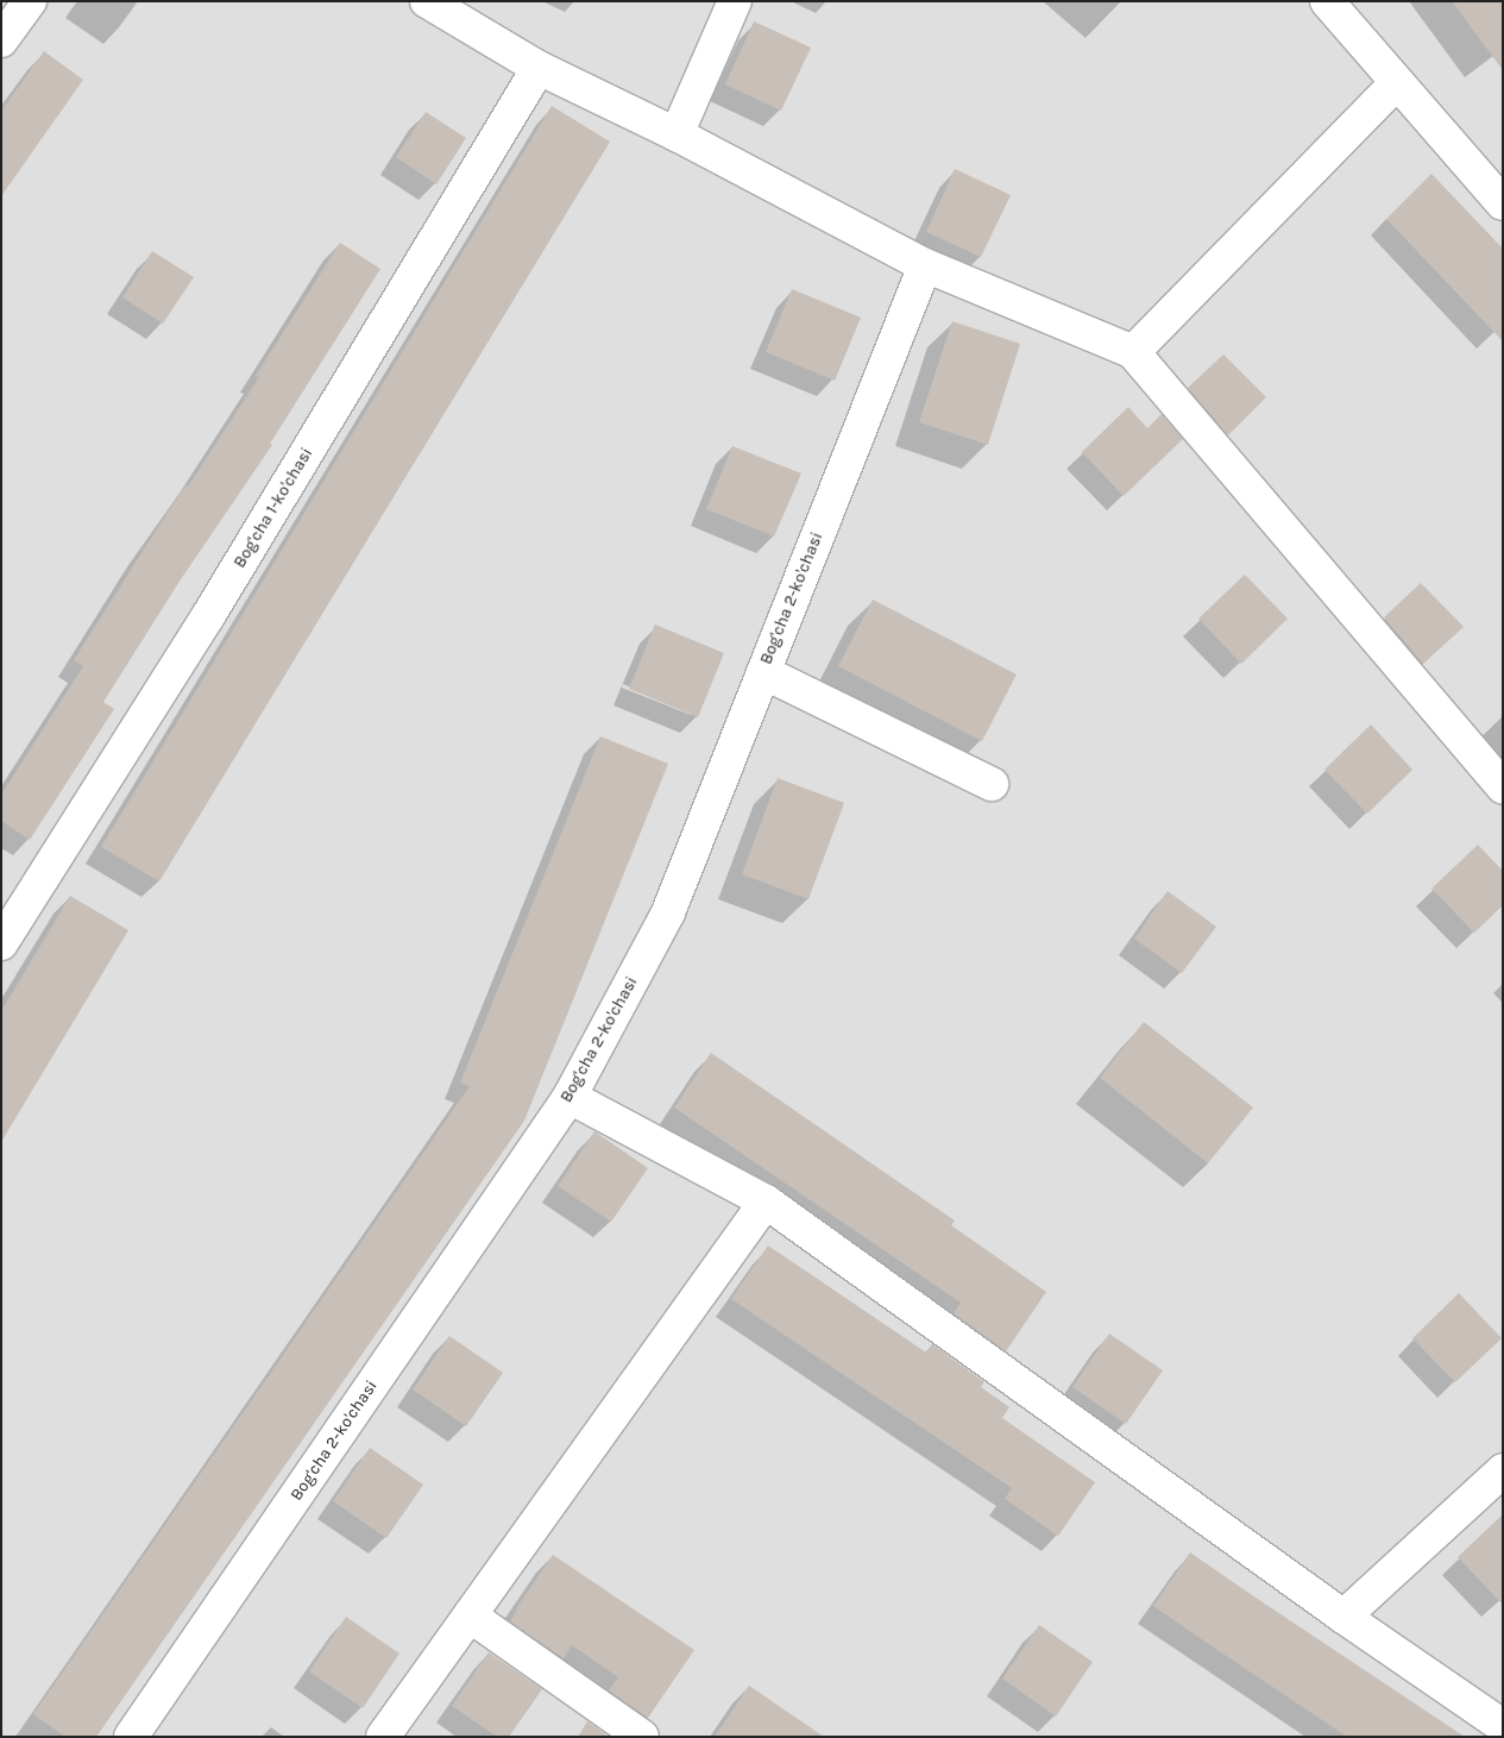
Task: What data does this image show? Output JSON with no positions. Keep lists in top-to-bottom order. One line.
{"streets":{"street":["Bog'cha 1-ko'chasi","Bog'cha 2-ko'chasi"]}}
